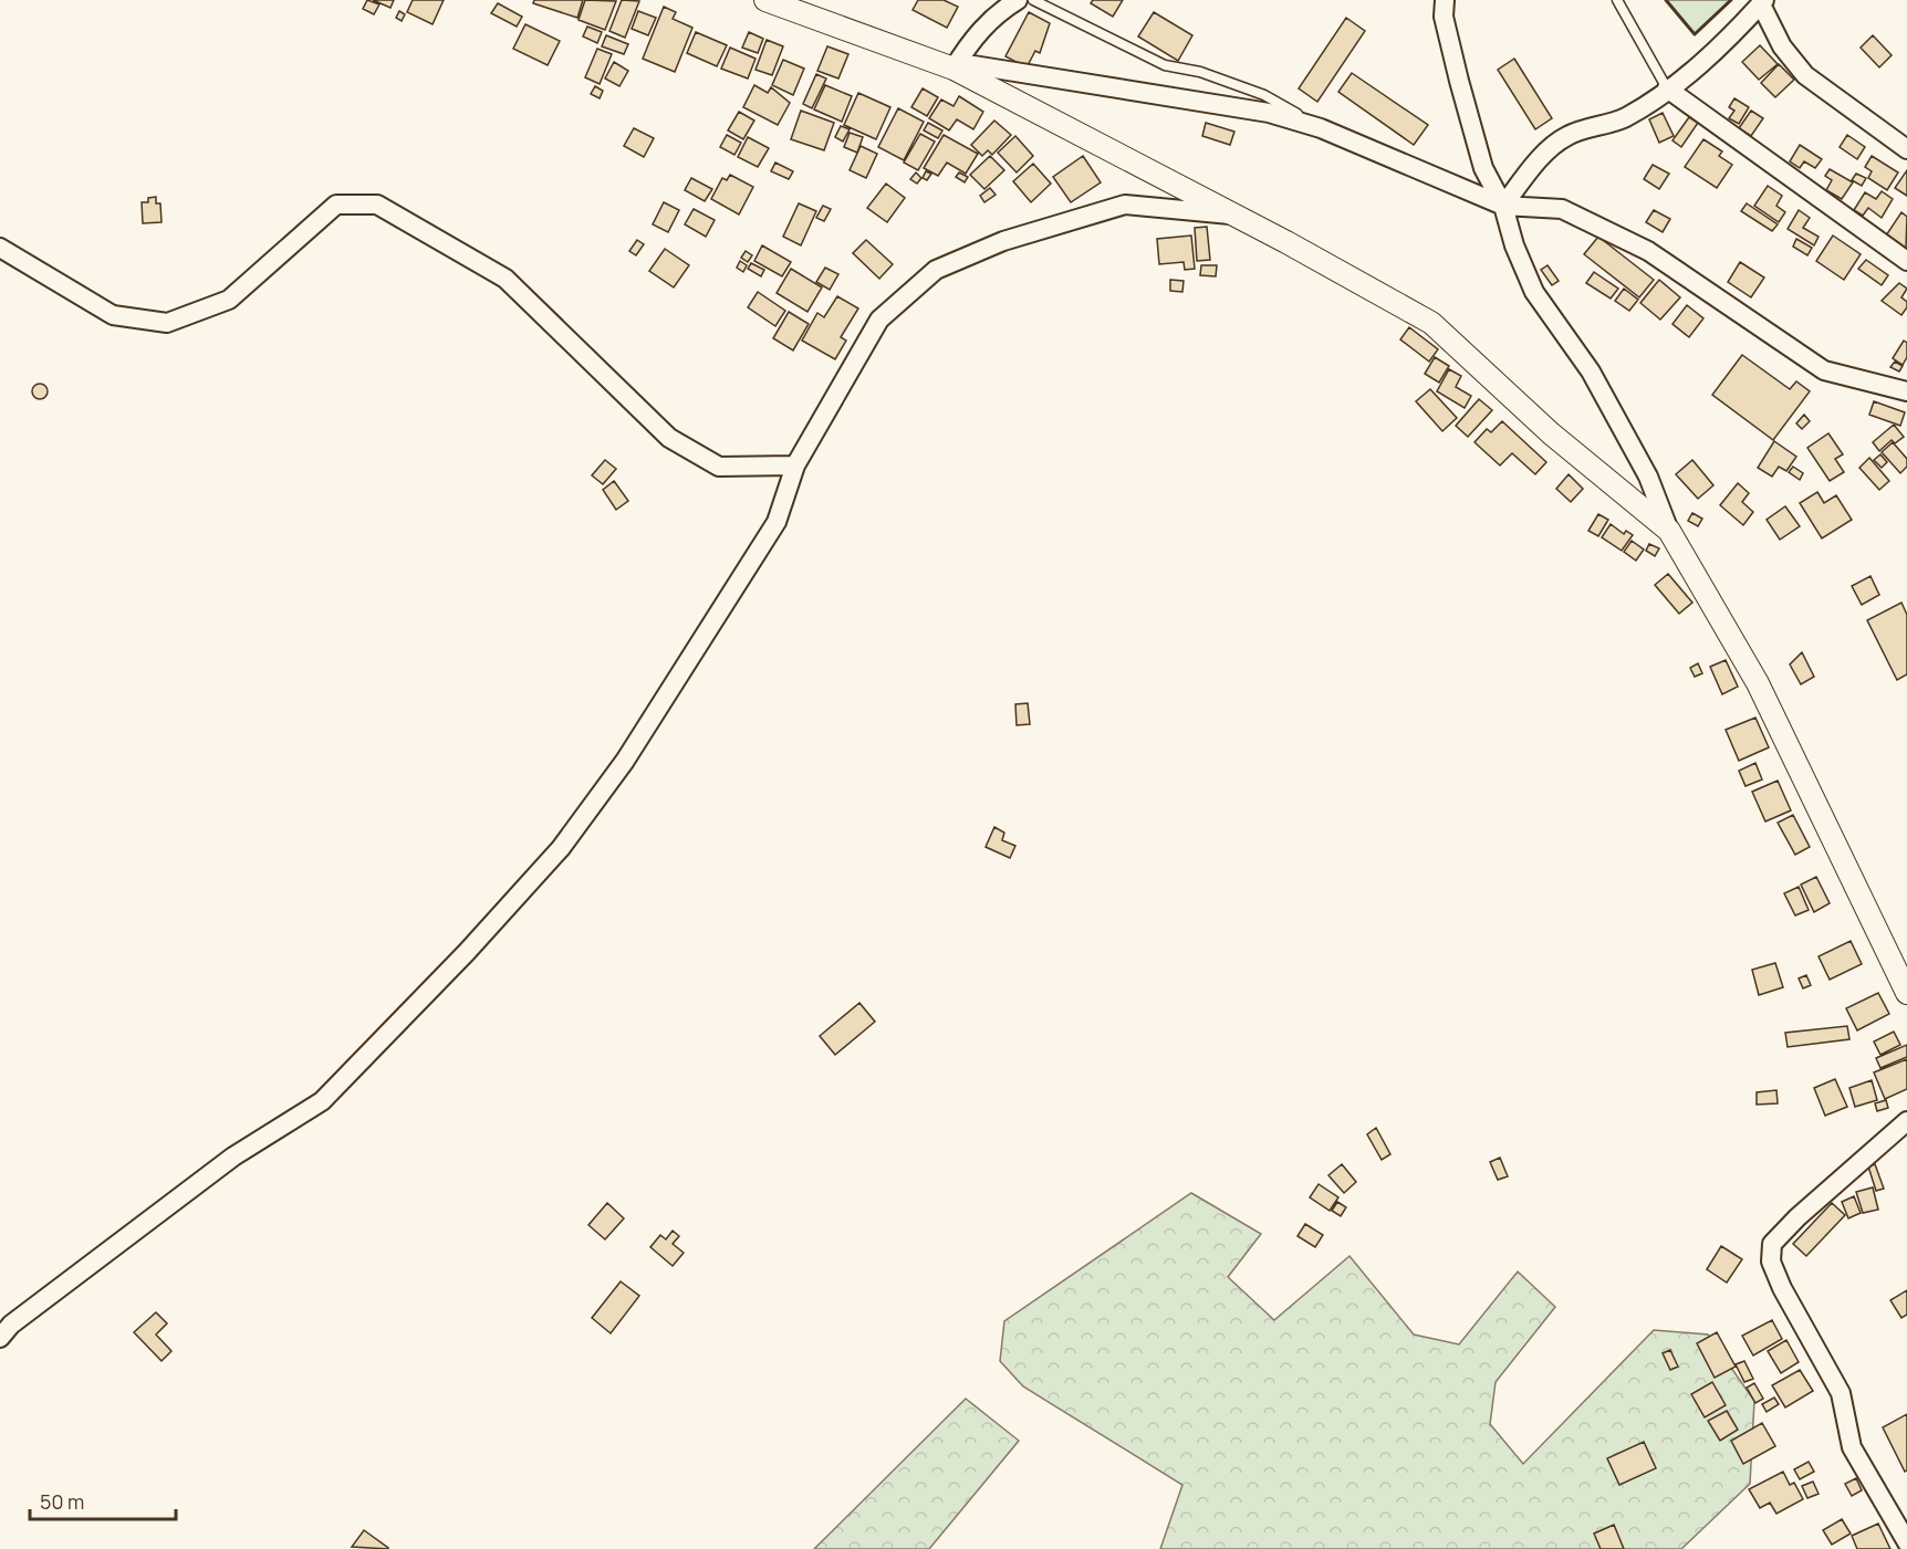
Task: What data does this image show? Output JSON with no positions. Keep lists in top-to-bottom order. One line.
{"scale_bar":"50 m"}
